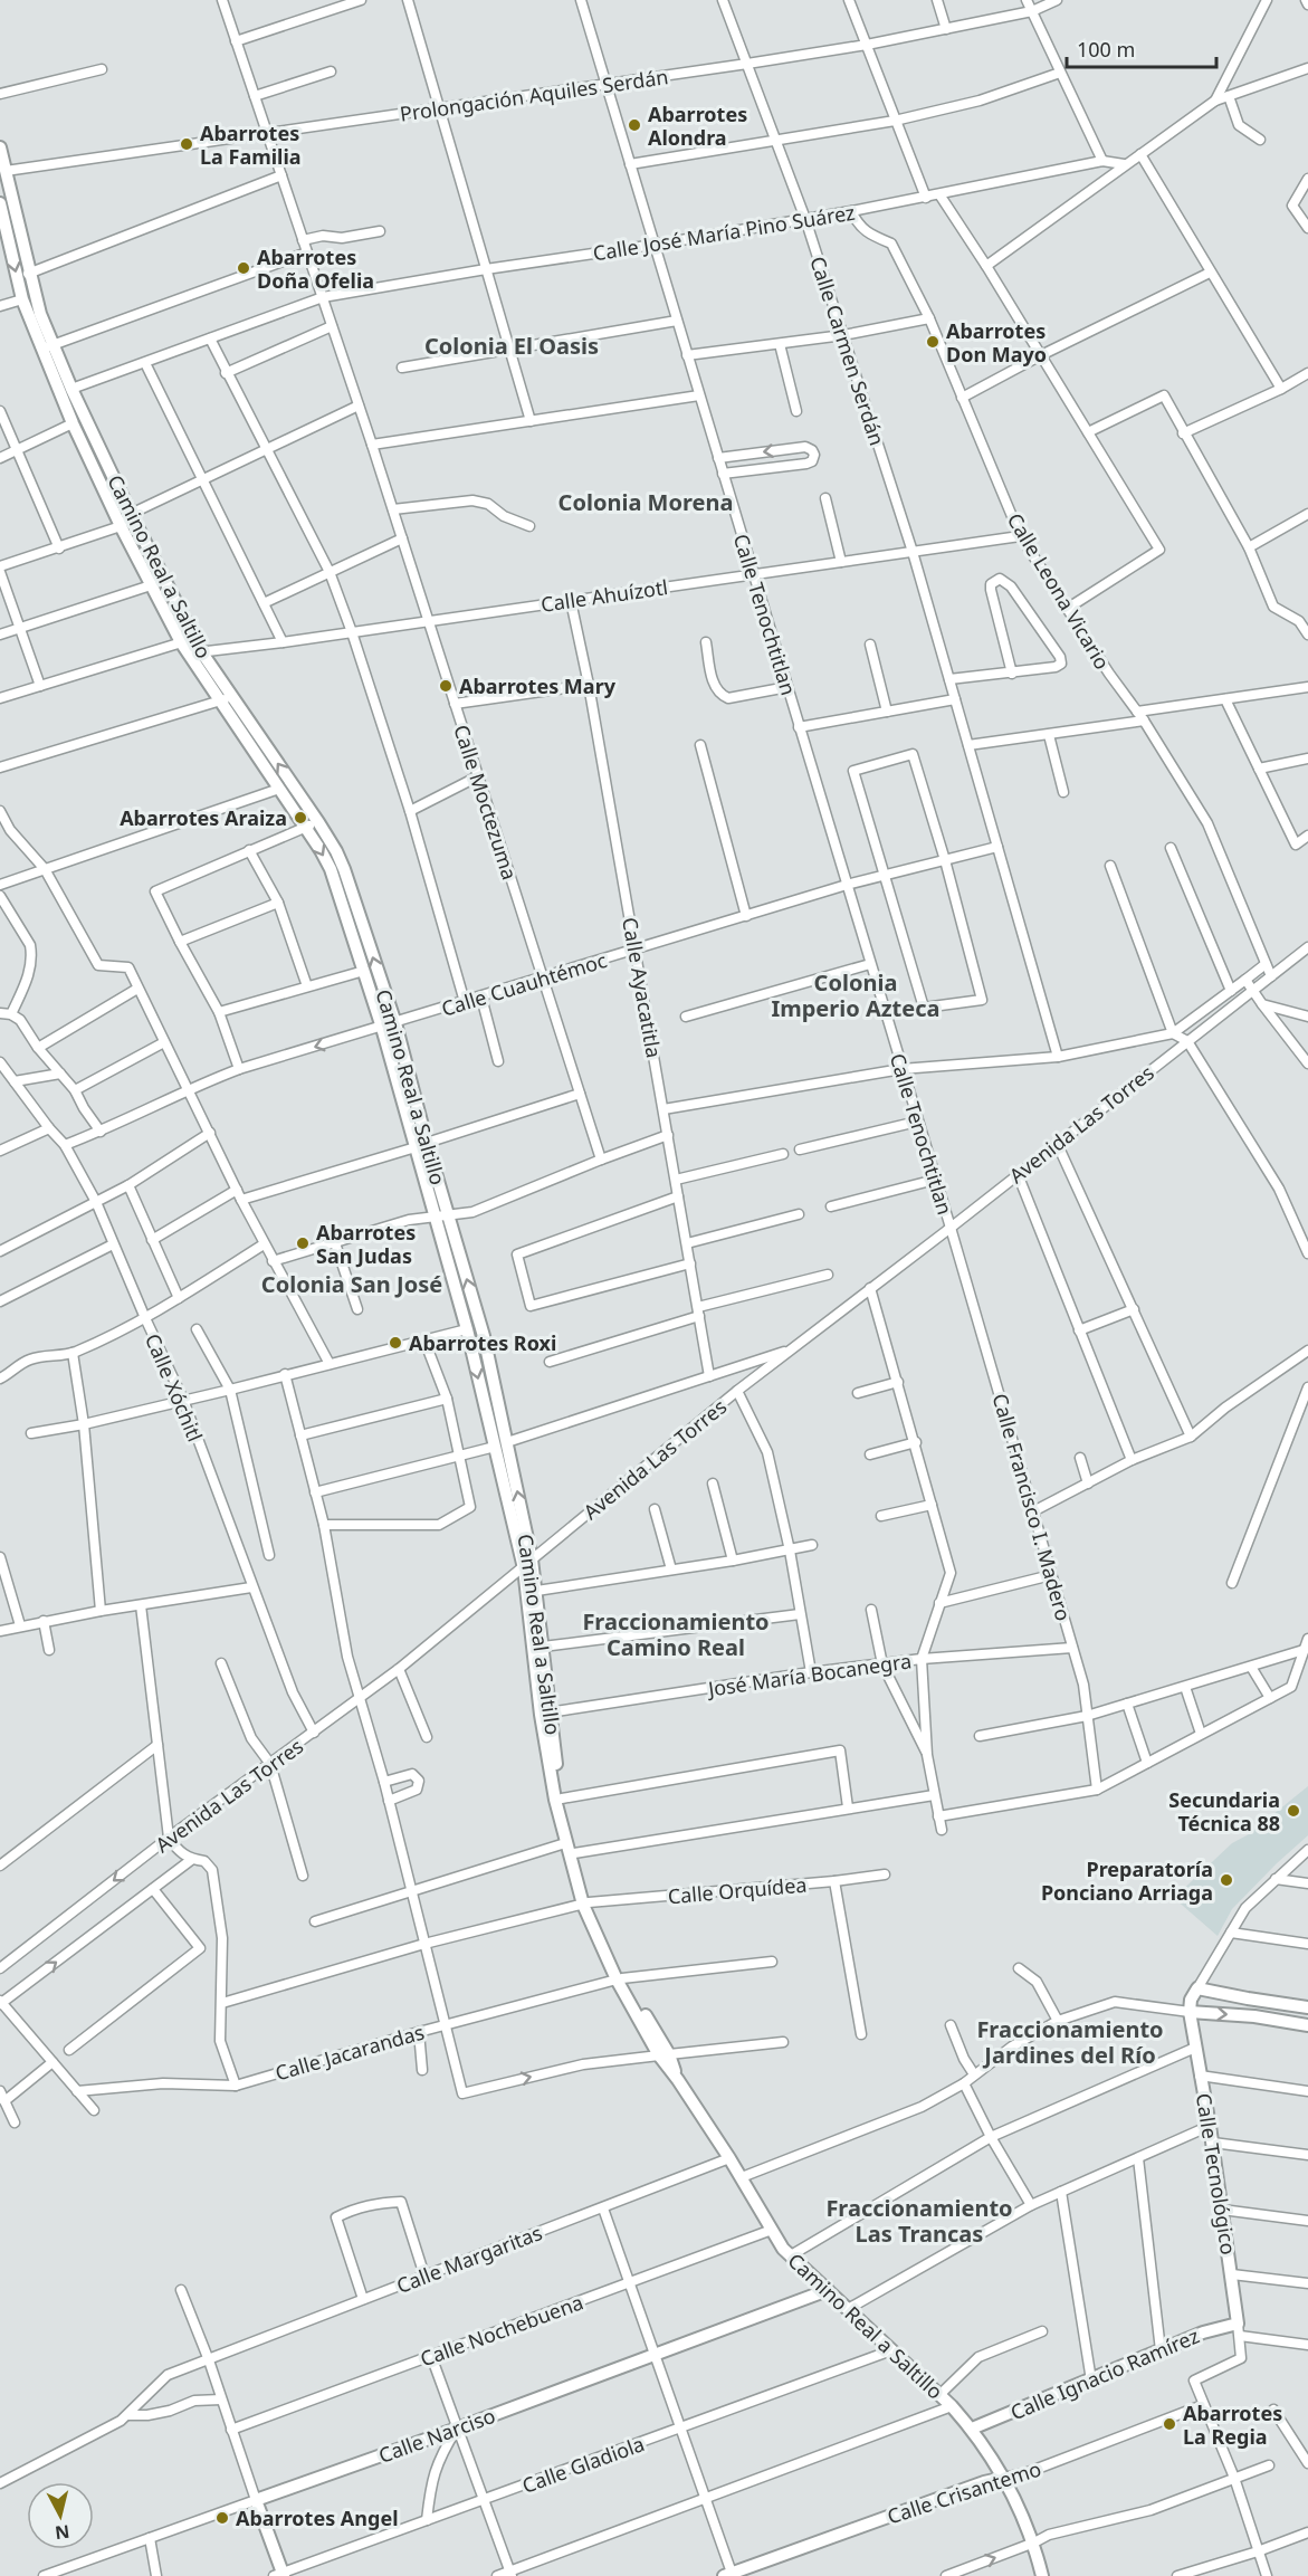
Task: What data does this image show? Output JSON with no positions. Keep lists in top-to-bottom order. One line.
{"streets":{"street":["Prolongación Aquiles Serdán","Calle José María Pino Suárez","Calle Carmen Serdán","Camino Real a Saltillo","Calle Leona Vicario","Calle Ahuízotl","Calle Tenochtitlan","Calle Moctezuma","Calle Cuauhtémoc","Calle Ayacatitla","Avenida Las Torres","Calle Xóchitl","Calle Francisco I. Madero","José María Bocanegra","Calle Orquídea","Calle Jacarandas","Calle Tecnológico","Calle Margaritas","Calle Nochebuena","Calle Ignacio Ramírez","Calle Narciso","Calle Gladiola","Calle Crisantemo"]},"crossings":[["Prolongación Aquiles Serdán","Calle Carmen Serdán"],["Prolongación Aquiles Serdán","Camino Real a Saltillo"],["Prolongación Aquiles Serdán","Calle Tenochtitlan"],["Prolongación Aquiles Serdán","Calle Moctezuma"],["Calle José María Pino Suárez","Calle Carmen Serdán"],["Calle José María Pino Suárez","Camino Real a Saltillo"],["Calle José María Pino Suárez","Calle Leona Vicario"],["Calle José María Pino Suárez","Calle Tenochtitlan"],["Calle José María Pino Suárez","Calle Moctezuma"],["Calle Carmen Serdán","Calle Ahuízotl"],["Calle Carmen Serdán","Calle Cuauhtémoc"],["Camino Real a Saltillo","Calle Ahuízotl"],["Camino Real a Saltillo","Calle Cuauhtémoc"],["Camino Real a Saltillo","Avenida Las Torres"],["Camino Real a Saltillo","José María Bocanegra"],["Camino Real a Saltillo","Calle Orquídea"],["Camino Real a Saltillo","Calle Jacarandas"],["Camino Real a Saltillo","Calle Margaritas"],["Camino Real a Saltillo","Calle Nochebuena"],["Camino Real a Saltillo","Calle Ignacio Ramírez"],["Camino Real a Saltillo","Calle Narciso"],["Camino Real a Saltillo","Calle Gladiola"],["Camino Real a Saltillo","Calle Crisantemo"],["Calle Leona Vicario","Calle Ahuízotl"],["Calle Leona Vicario","Avenida Las Torres"],["Calle Ahuízotl","Calle Tenochtitlan"],["Calle Ahuízotl","Calle Moctezuma"],["Calle Ahuízotl","Calle Ayacatitla"],["Calle Tenochtitlan","Calle Cuauhtémoc"],["Calle Tenochtitlan","Avenida Las Torres"],["Calle Tenochtitlan","Calle Francisco I. Madero"],["Calle Moctezuma","Calle Cuauhtémoc"],["Calle Cuauhtémoc","Calle Ayacatitla"],["Calle Cuauhtémoc","Calle Xóchitl"],["Avenida Las Torres","Calle Xóchitl"],["Avenida Las Torres","Calle Francisco I. Madero"],["Calle Francisco I. Madero","José María Bocanegra"],["Calle Tecnológico","Calle Ignacio Ramírez"]],"districts":["Colonia El Oasis","Colonia Morena","Colonia Imperio Azteca","Colonia San José","Fraccionamiento Camino Real","Fraccionamiento Jardines del Río","Fraccionamiento Las Trancas"],"places":["Abarrotes Alondra","Abarrotes La Familia","Abarrotes Doña Ofelia","Abarrotes Don Mayo","Abarrotes Mary","Abarrotes Araiza","Abarrotes San Judas","Abarrotes Roxi","Secundaria Técnica 88","Preparatoría Ponciano Arriaga","Abarrotes La Regia","Abarrotes Angel"],"scale_bar":"100 m","north":"bottom"}
